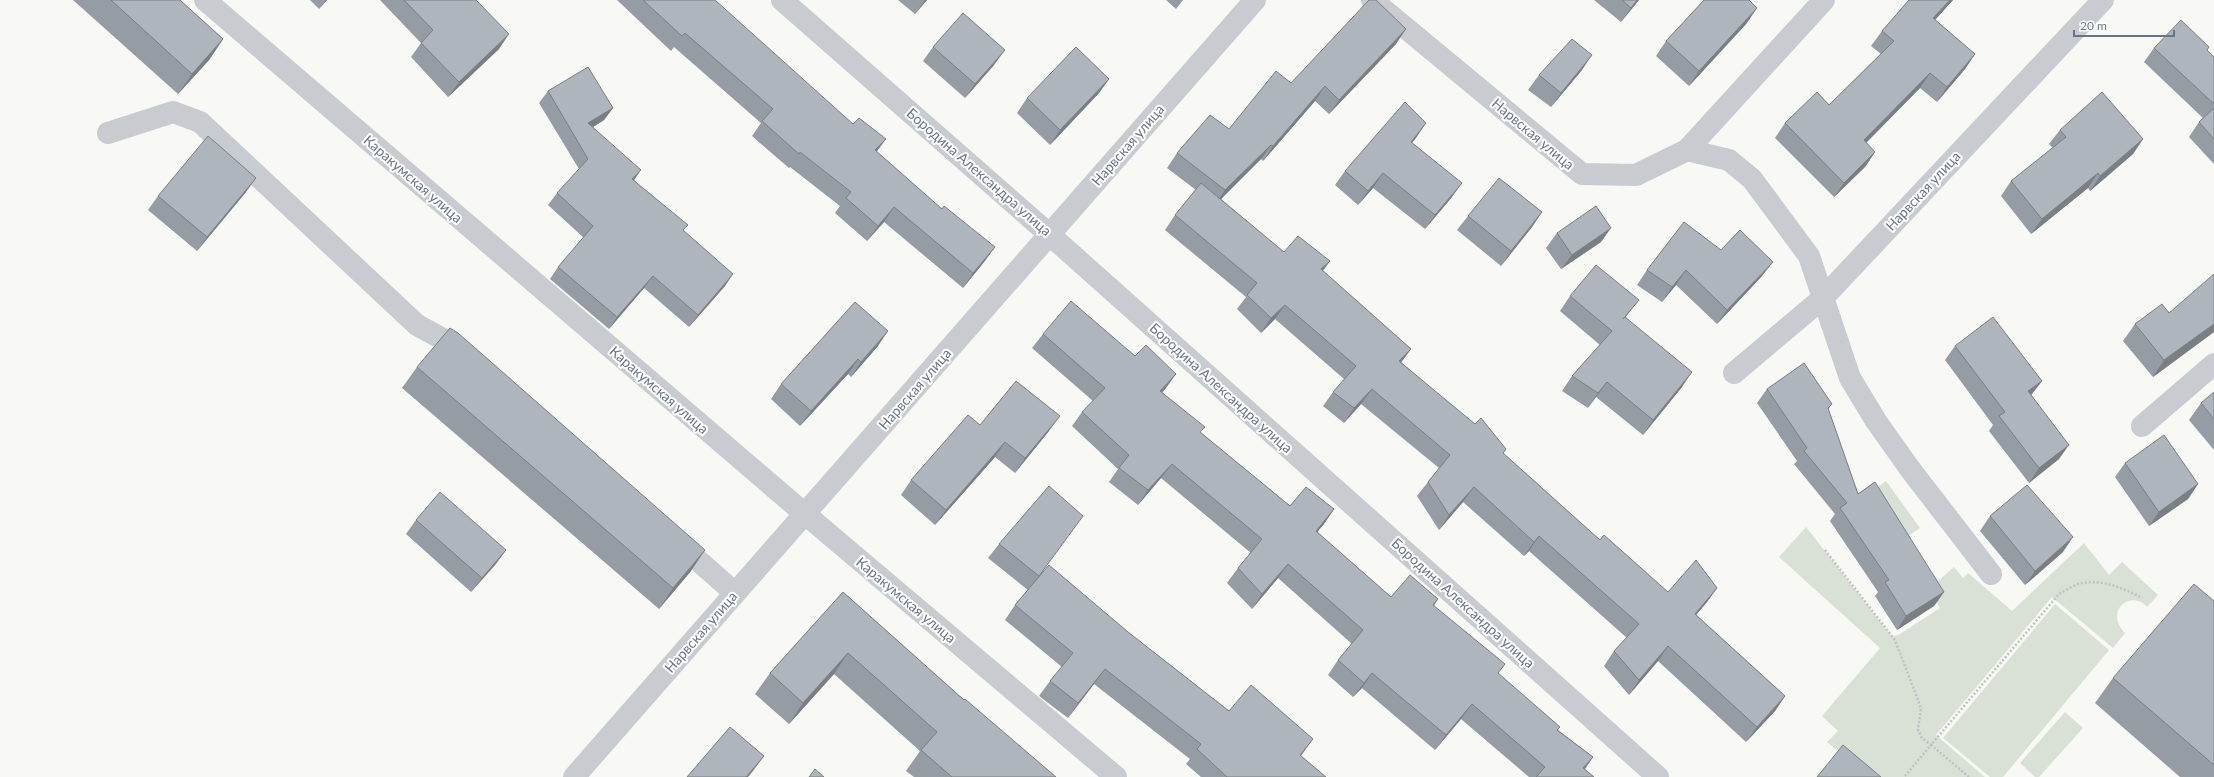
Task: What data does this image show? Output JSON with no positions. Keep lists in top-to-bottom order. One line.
{"streets":{"street":["Нарвская улица","Бородина Александра улица","Каракумская улица"]},"crossings":[["Нарвская улица","Бородина Александра улица"],["Нарвская улица","Каракумская улица"]],"scale_bar":"20 m"}
